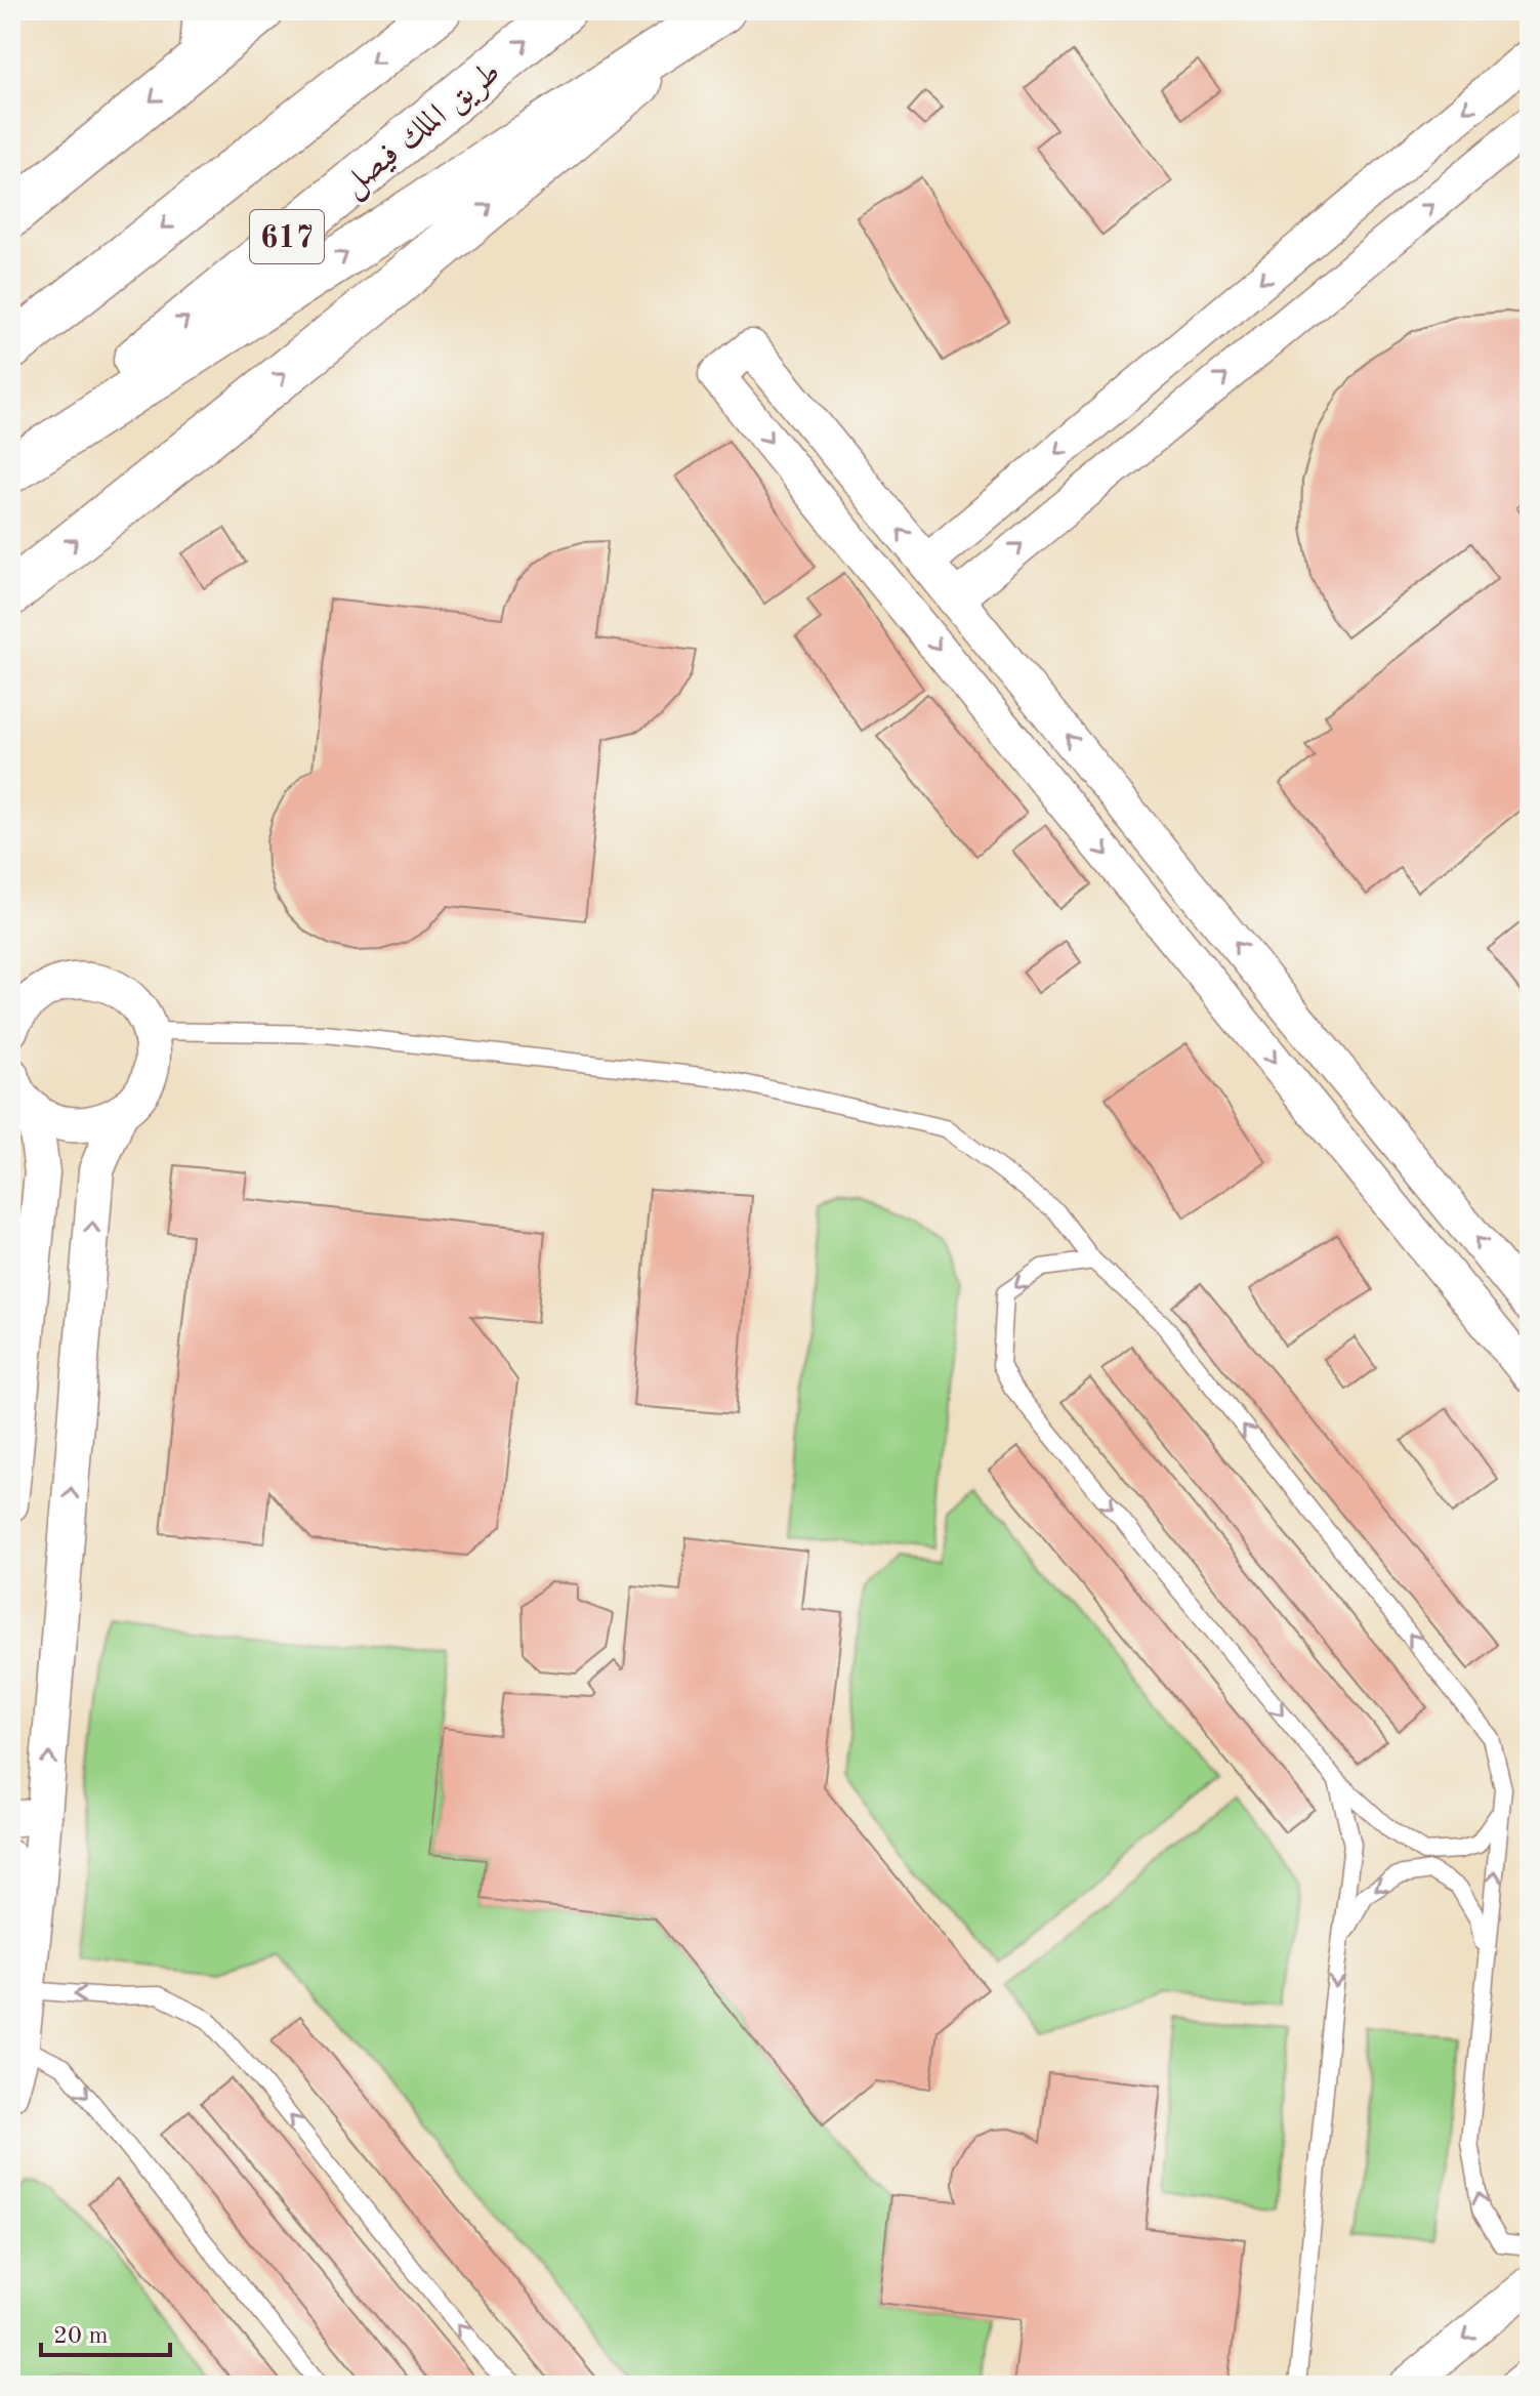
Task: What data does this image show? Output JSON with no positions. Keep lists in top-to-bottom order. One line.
{"streets":{"main road":["طريق الملك فيصل","617"]},"scale_bar":"20 m"}
